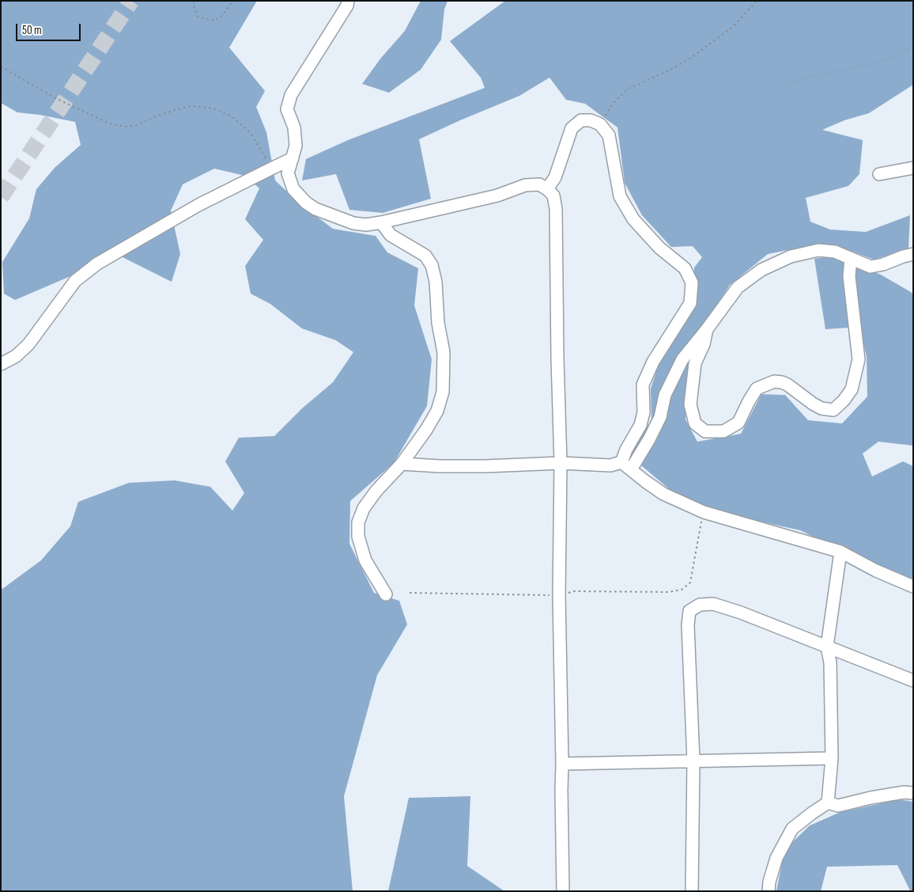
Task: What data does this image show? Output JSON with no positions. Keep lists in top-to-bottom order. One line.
{"scale_bar":"50 m"}
